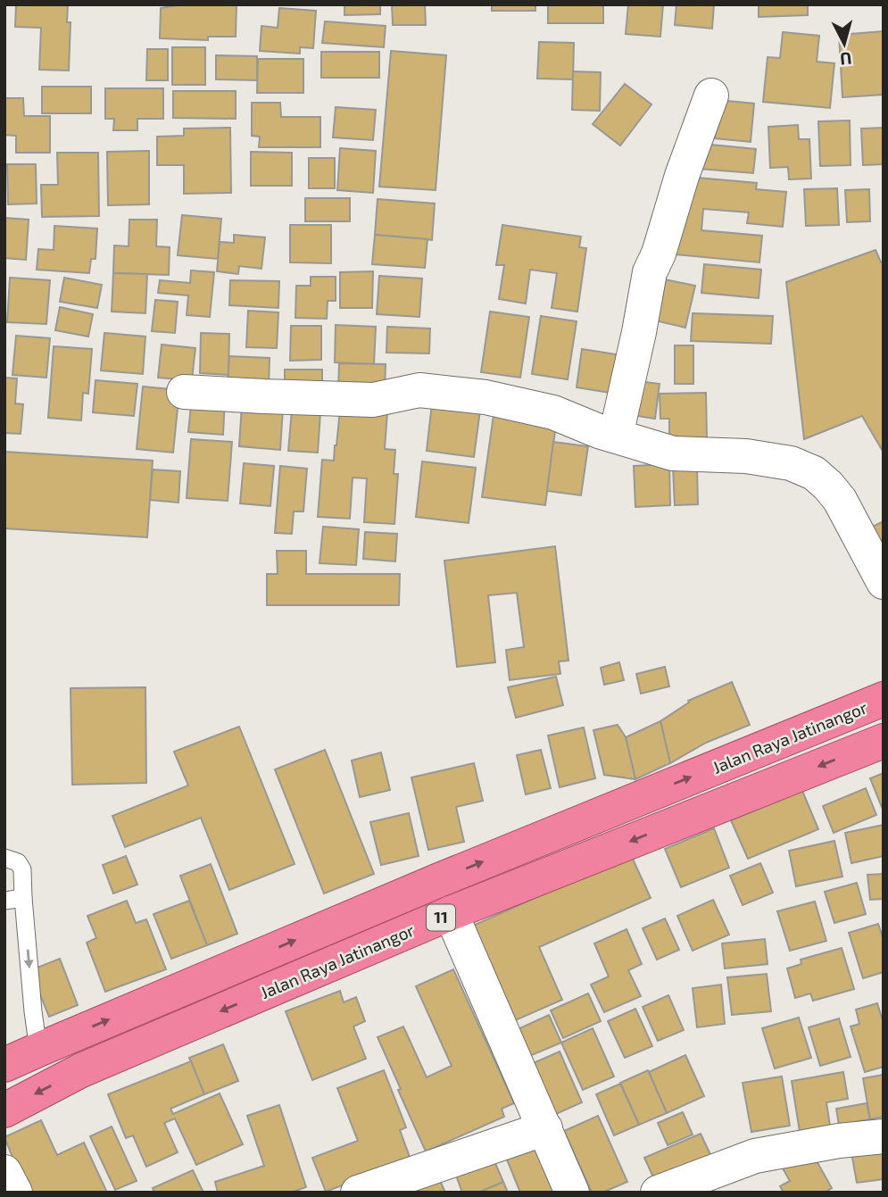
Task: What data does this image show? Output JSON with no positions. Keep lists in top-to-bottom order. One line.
{"streets":{"highway":["Jalan Raya Jatinangor","11"]},"north":"bottom"}
